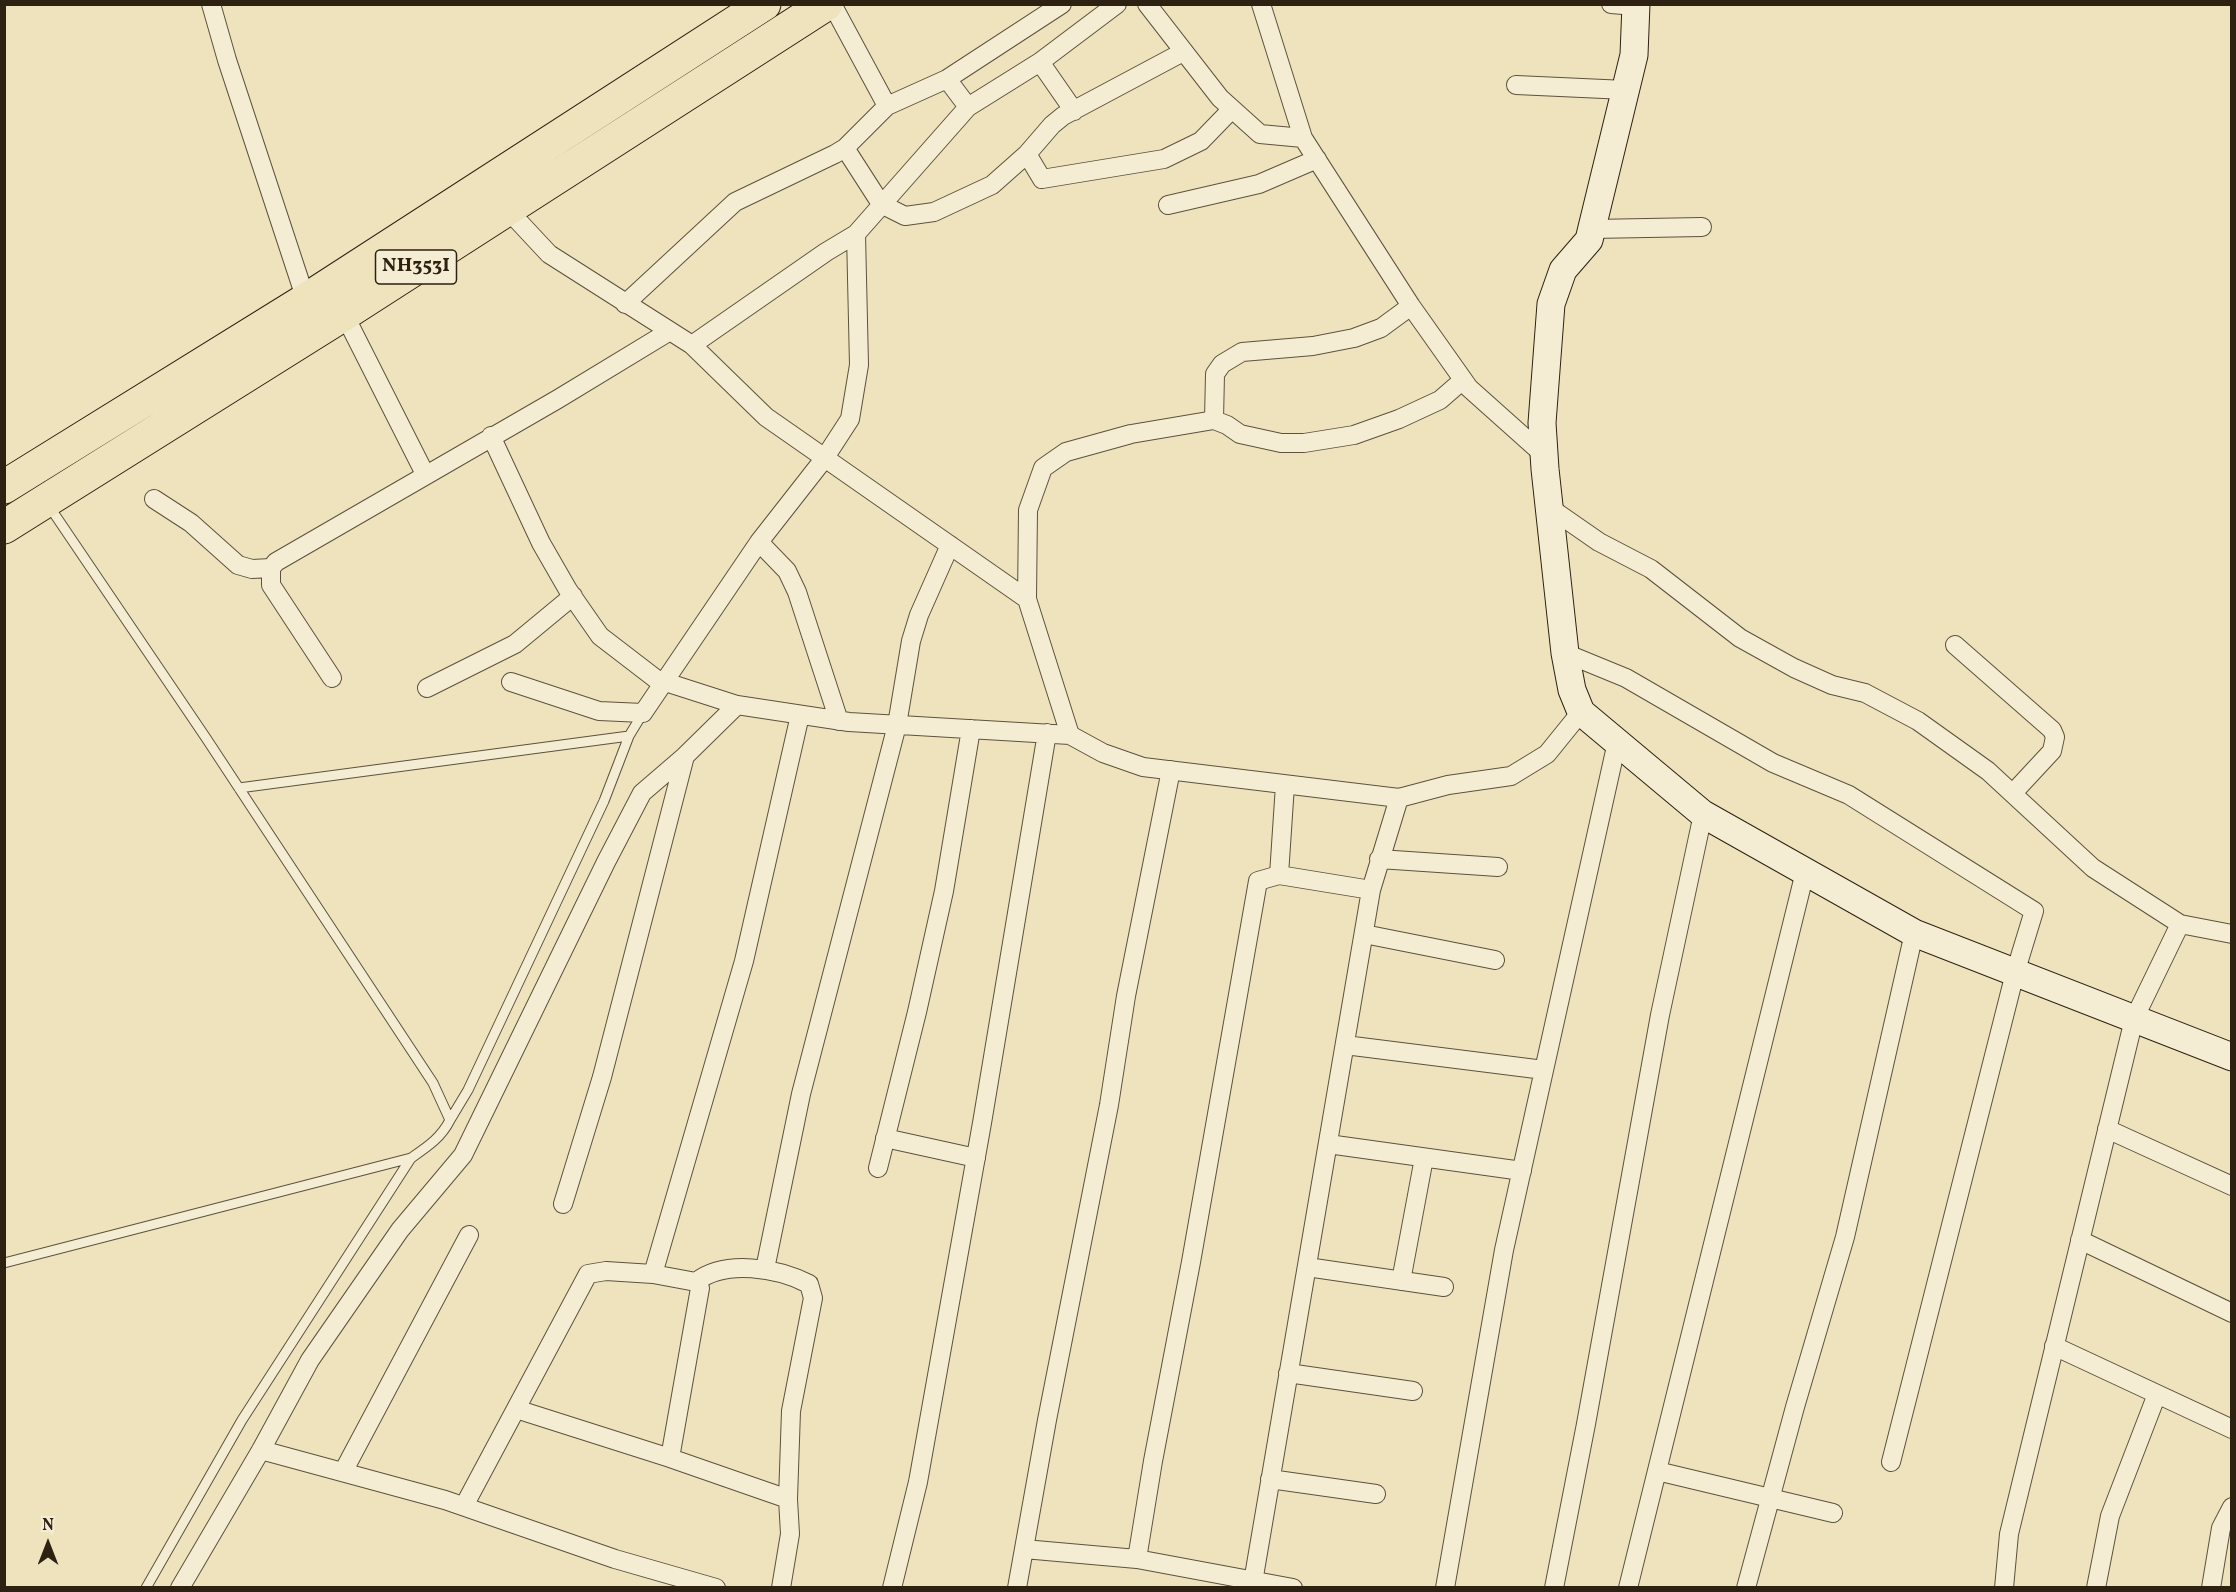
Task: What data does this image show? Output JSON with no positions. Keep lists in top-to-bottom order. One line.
{"streets":{"highway":["NH353I"]},"north":"top"}
